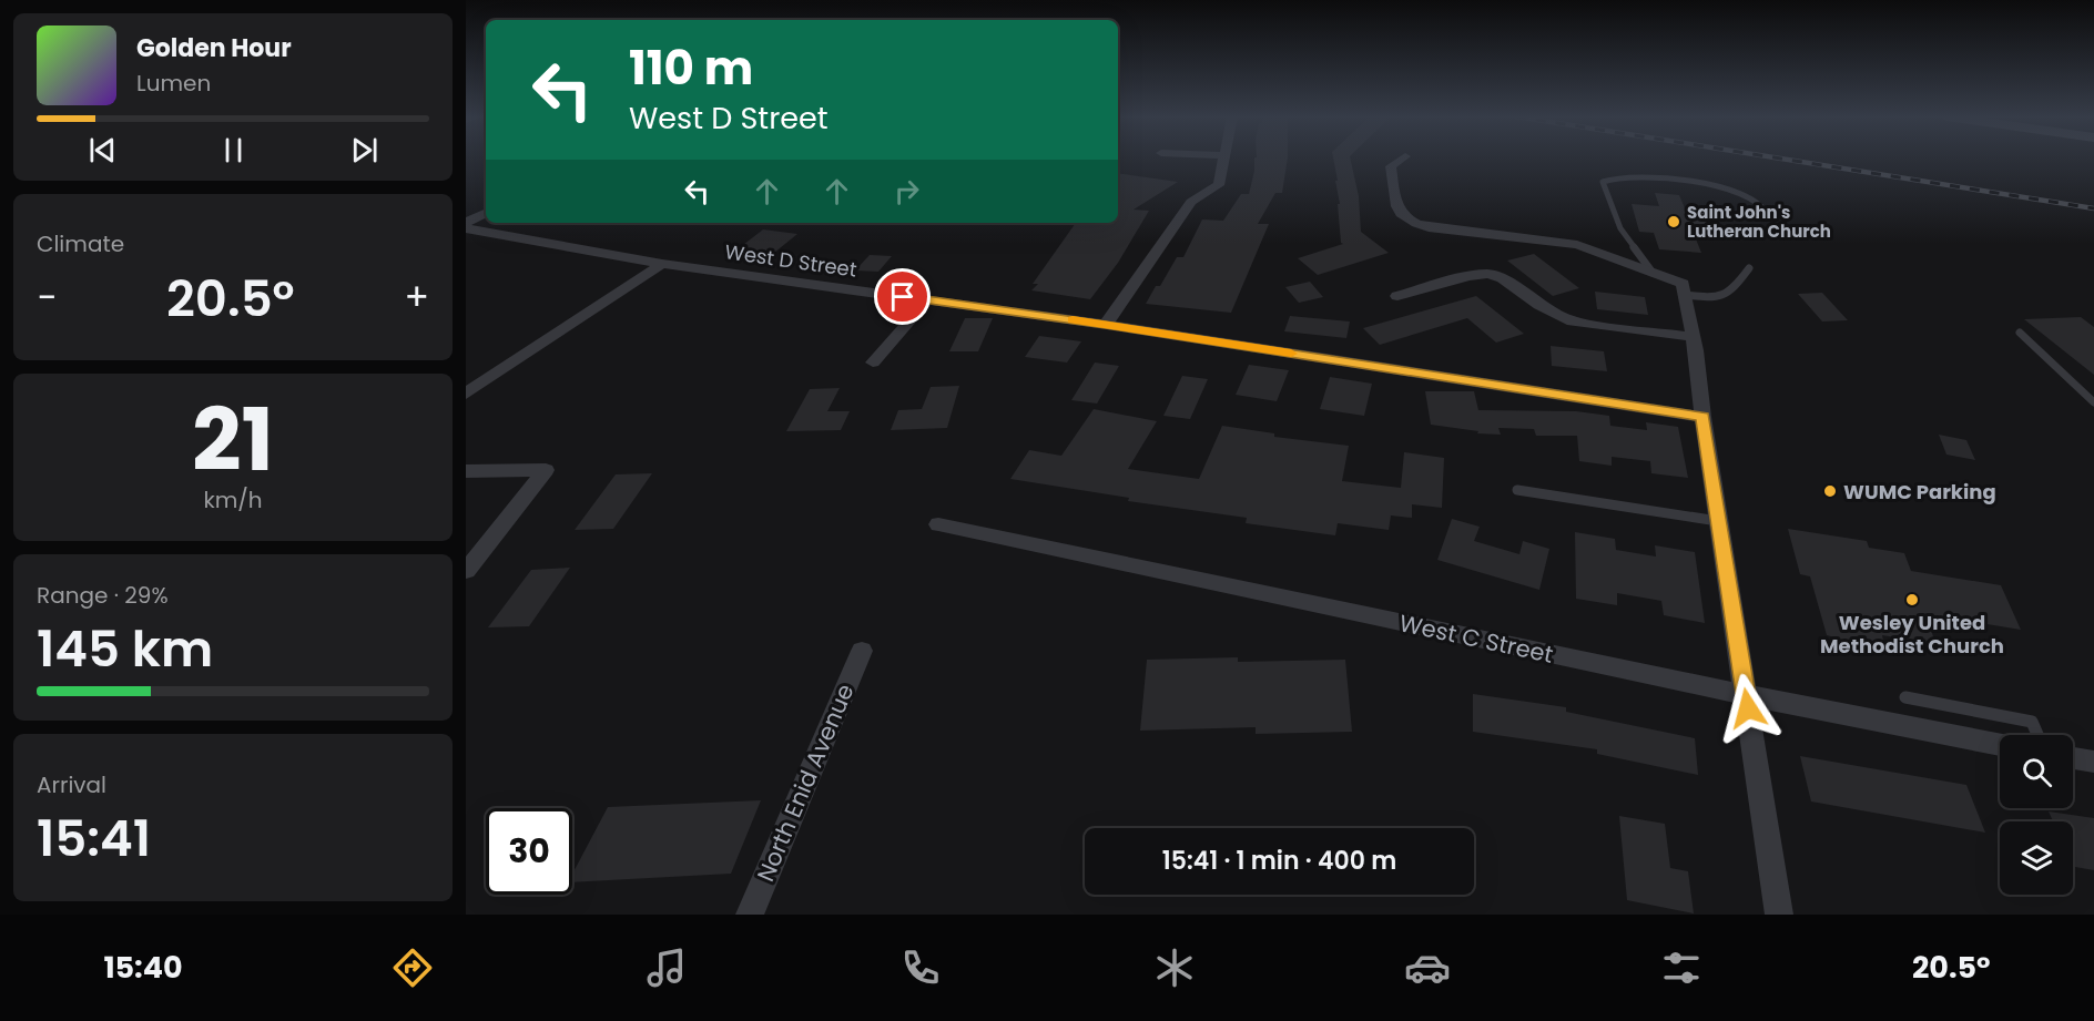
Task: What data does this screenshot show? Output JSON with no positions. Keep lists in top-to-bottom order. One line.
{"streets":{"street":["West D Street","West C Street","North Enid Avenue"]},"places":["Saint John's Lutheran Church","WUMC Parking","Wesley United Methodist Church"],"page":{"turn":["110 m","West D Street"],"song":["Golden Hour","Lumen"],"tile":["Climate",["21","km/h"],["Range · 29%","145 km"],["Arrival","15:41"]],"heat":["−","20.5°","+"],"limit":"30","trip":"15:41 · 1 min · 400 m","tabs":["15:40","20.5°"]}}
